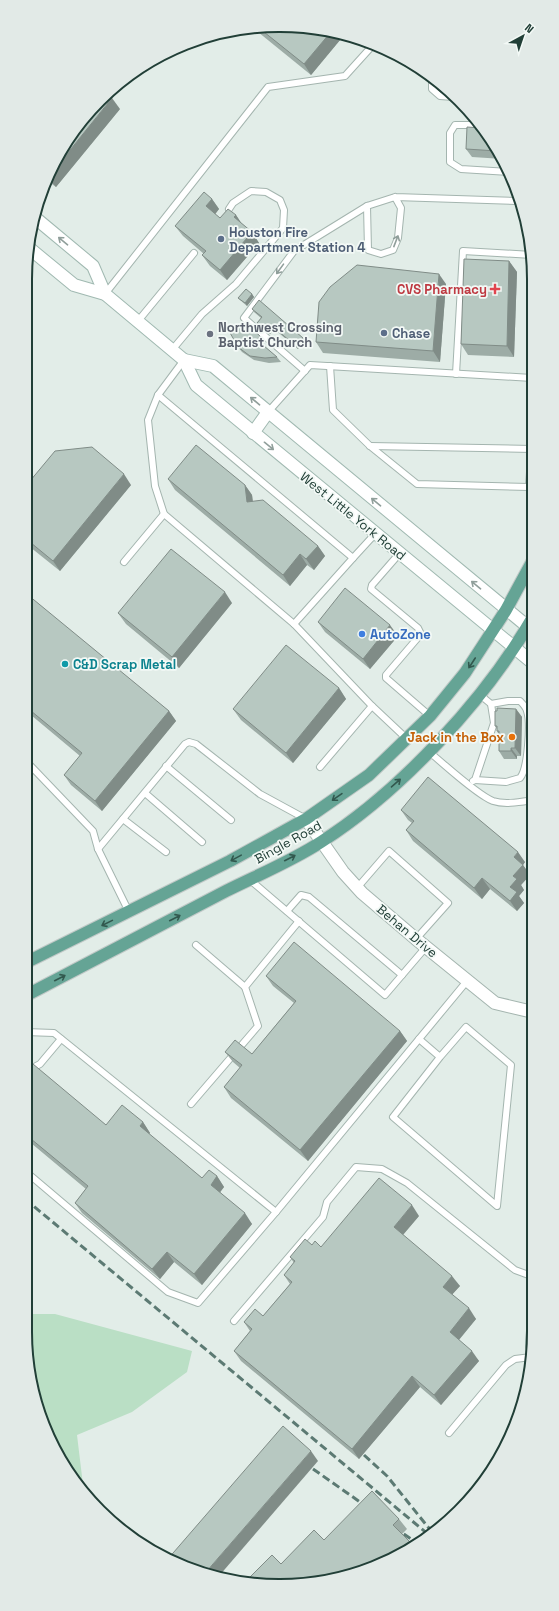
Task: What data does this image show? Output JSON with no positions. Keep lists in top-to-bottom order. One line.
{"streets":{"main road":["West Little York Road","Bingle Road","Behan Drive"]},"crossings":[["West Little York Road","Bingle Road"],["Bingle Road","Behan Drive"]],"places":{"other":["Houston Fire Department Station 4","Chase","Northwest Crossing Baptist Church","AutoZone","C&D Scrap Metal","Jack in the Box"],"health":["CVS Pharmacy"]},"north":"top right"}
